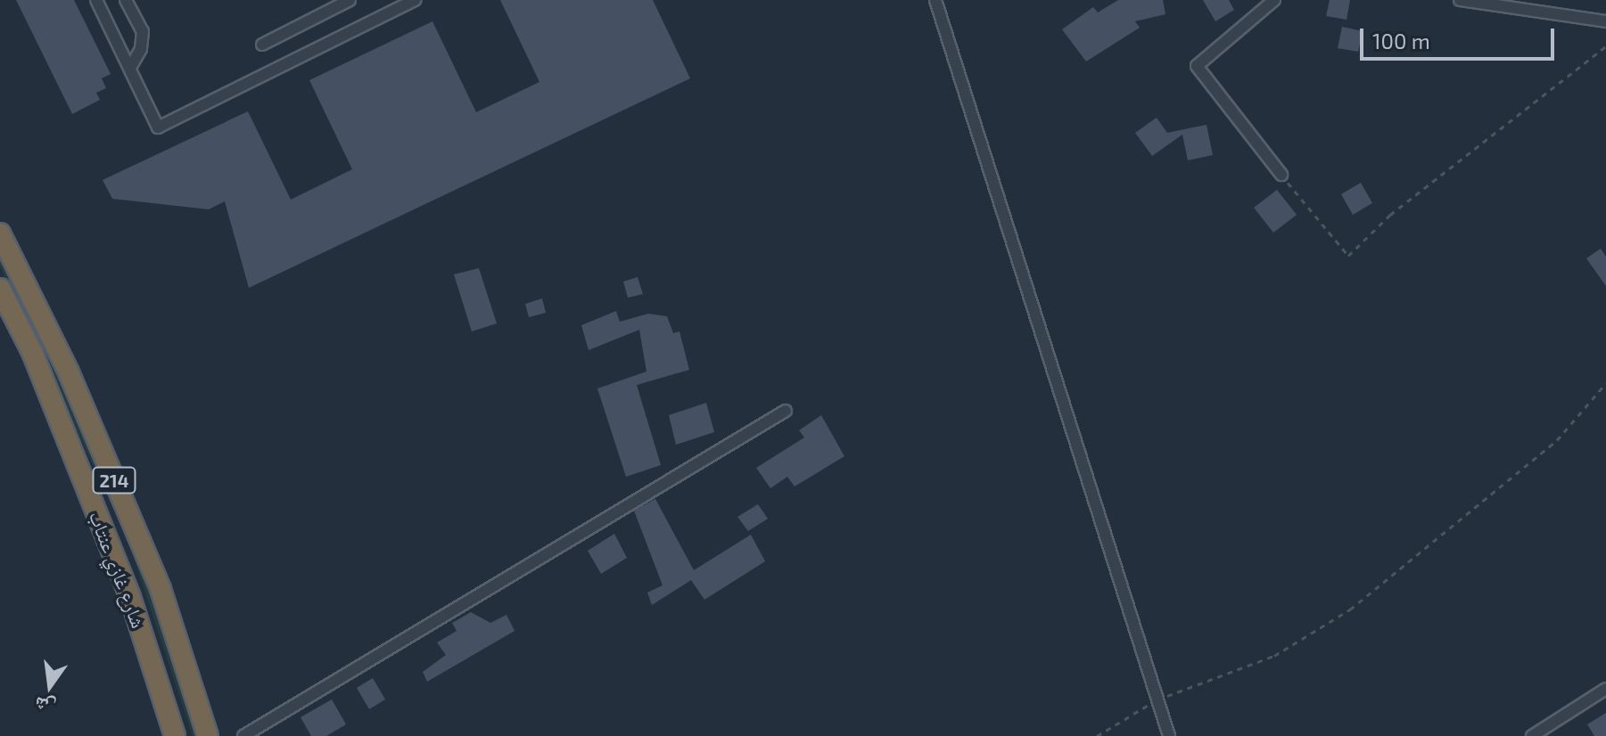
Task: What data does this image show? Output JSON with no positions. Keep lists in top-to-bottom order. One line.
{"streets":{"highway":["214","شارع غازي عنتاب"]},"scale_bar":"100 m","north":"bottom"}
